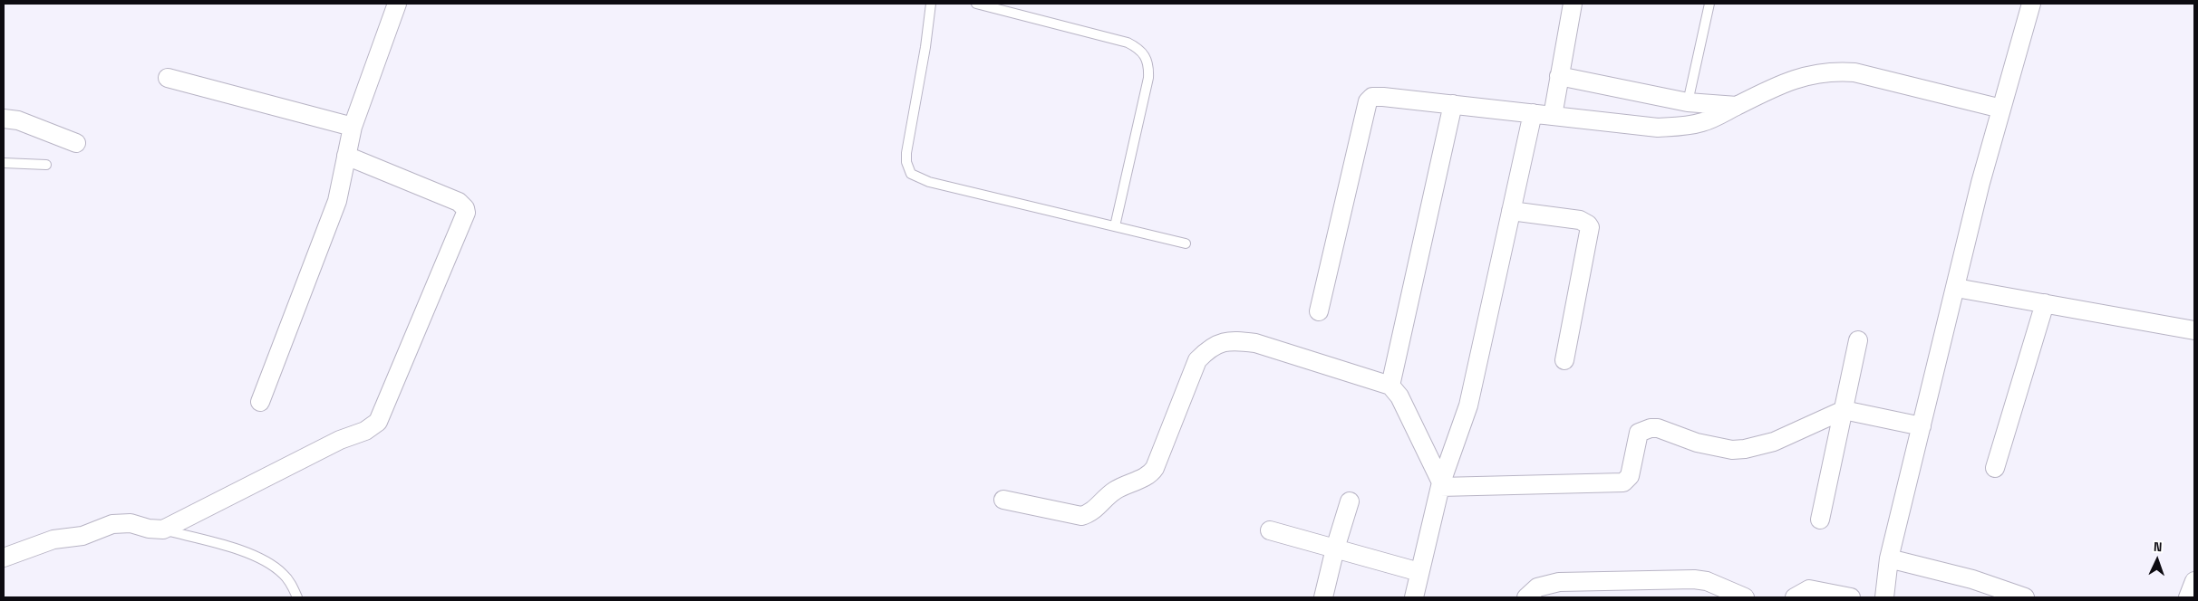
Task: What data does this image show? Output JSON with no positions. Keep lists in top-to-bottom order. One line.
{"north":"top"}
